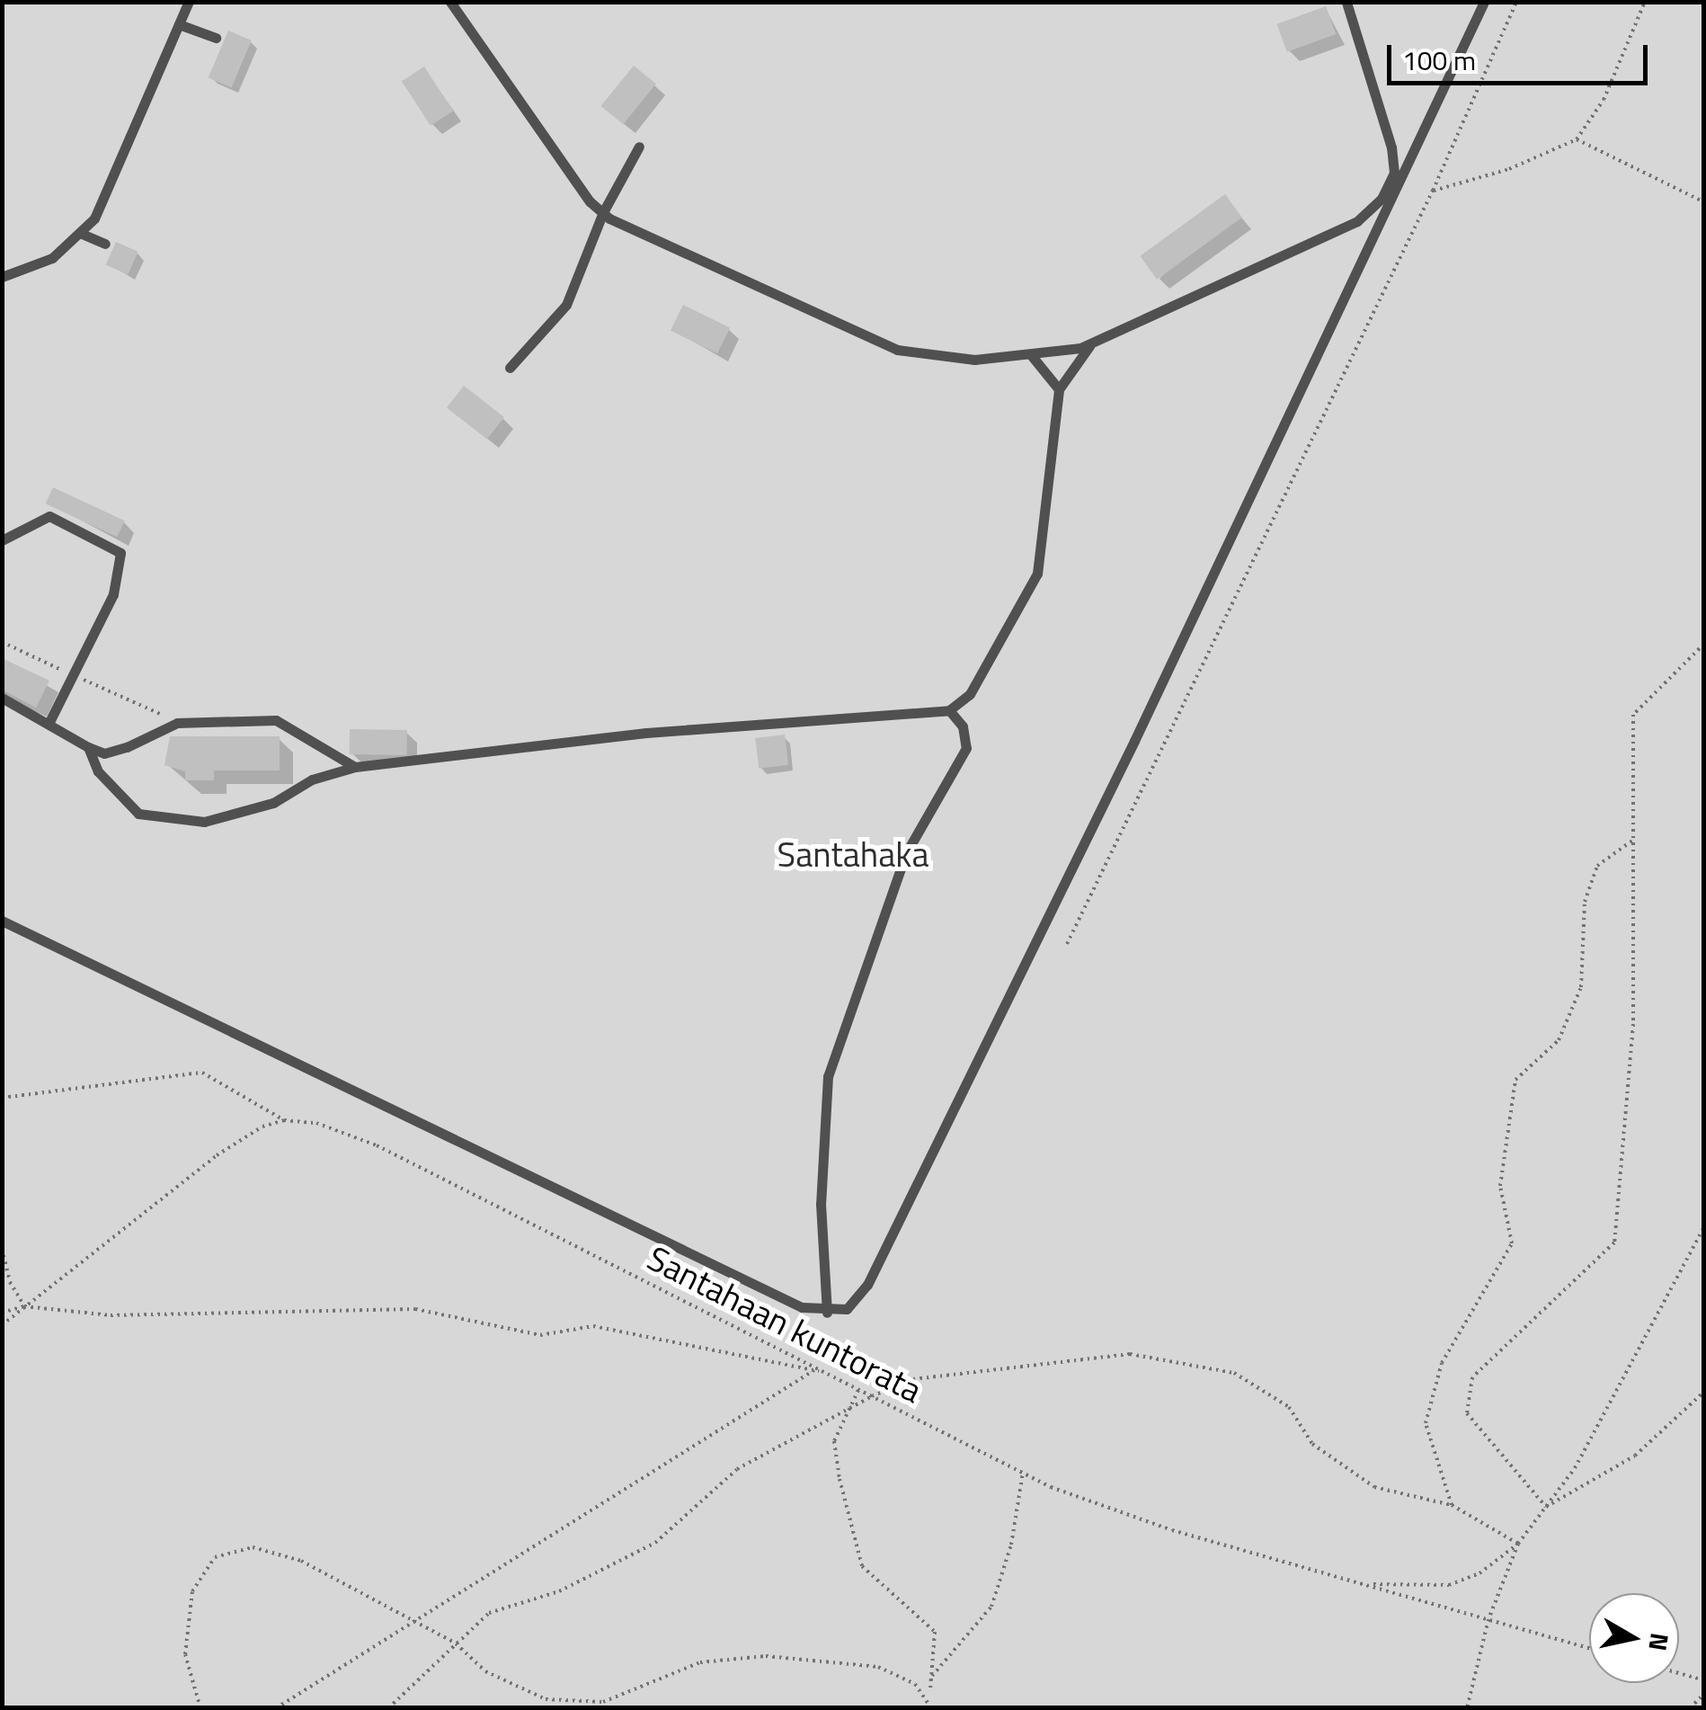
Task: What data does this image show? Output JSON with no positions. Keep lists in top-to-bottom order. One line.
{"streets":{"path":["Santahaan kuntorata"]},"parks":["Santahaka"],"scale_bar":"100 m","north":"right"}
